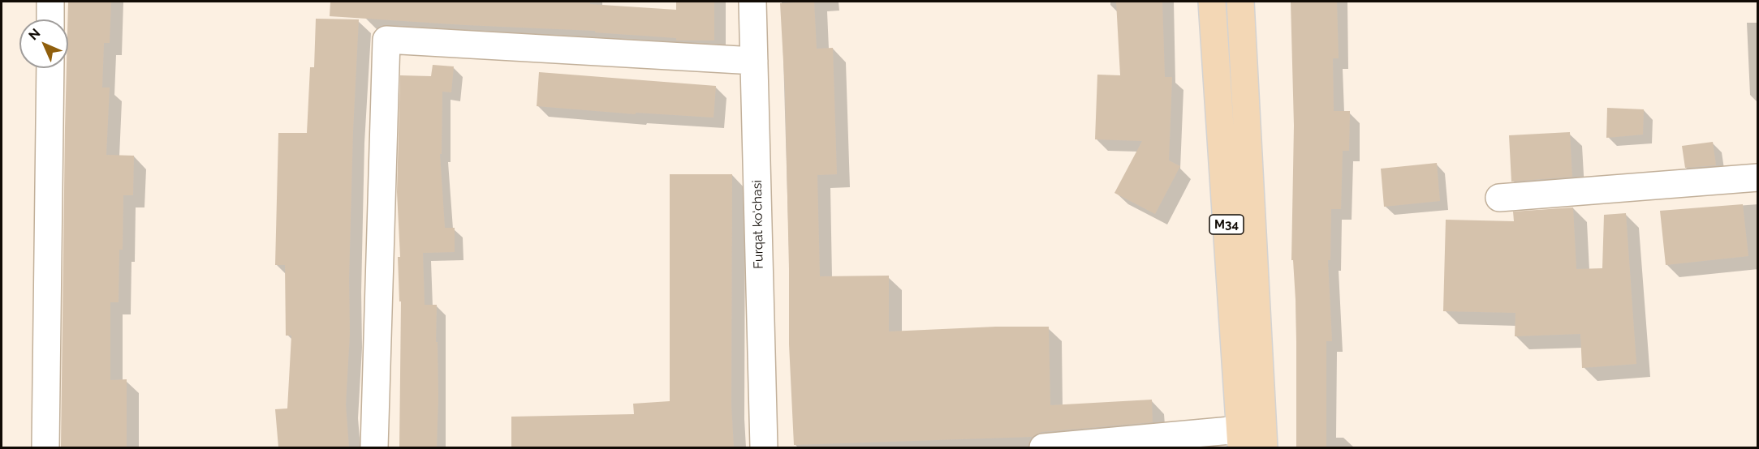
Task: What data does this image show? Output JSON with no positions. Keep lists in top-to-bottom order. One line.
{"streets":{"main road":["M34"],"street":["Furqat ko'chasi"]},"north":"top left"}
